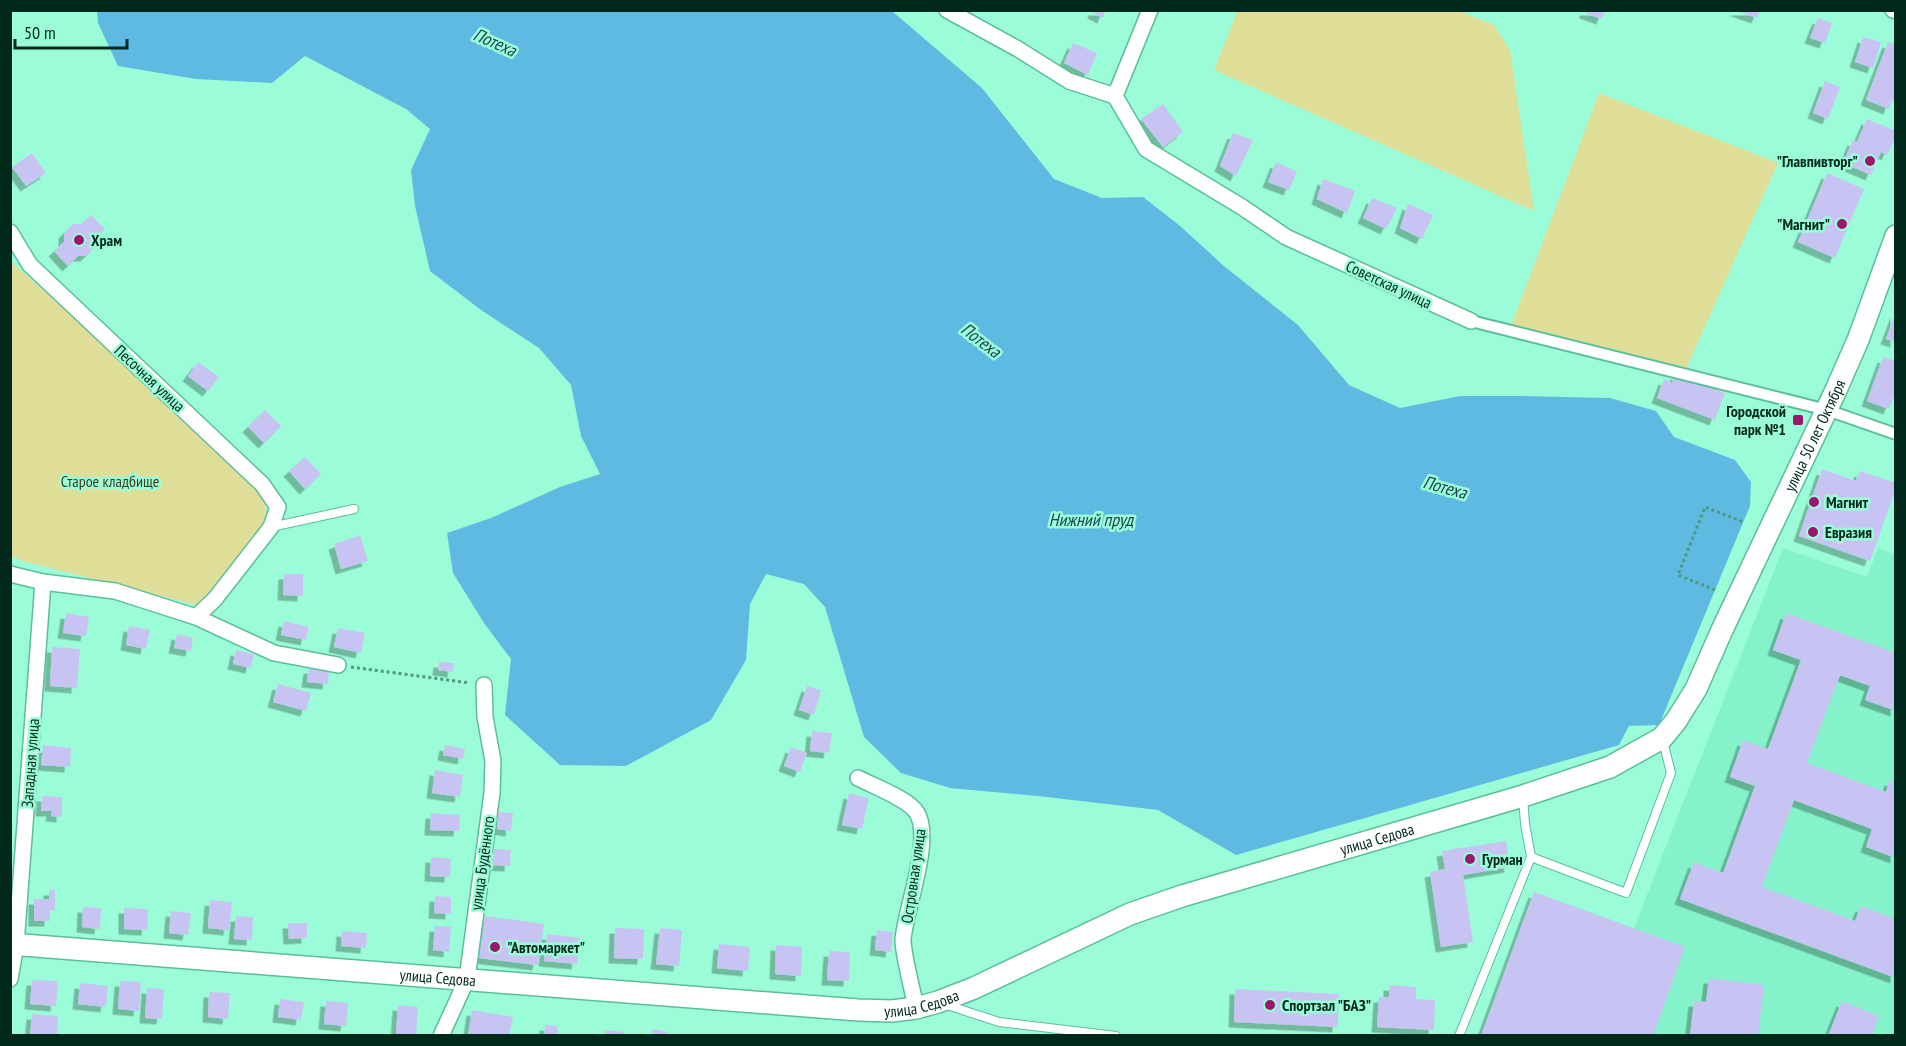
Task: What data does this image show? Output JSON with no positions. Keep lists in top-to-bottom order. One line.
{"streets":{"main road":["улица 50 лет Октября","улица Седова"],"street":["Советская улица","Песочная улица","Западная улица","улица Будённого","Островная улица"]},"crossings":[["Советская улица","улица 50 лет Октября"],["улица 50 лет Октября","улица Седова"],["Западная улица","улица Седова"],["улица Седова","улица Будённого"],["улица Седова","Островная улица"]],"water":["Потеха","Нижний пруд"],"parks":["Старое кладбище"],"places":{"other":["\"Главпивторг\"","\"Магнит\"","Храм","Магнит","Евразия","Гурман","\"Автомаркет\"","Спортзал \"БАЗ\""],"transit":["Городской парк №1"]},"scale_bar":"50 m"}
